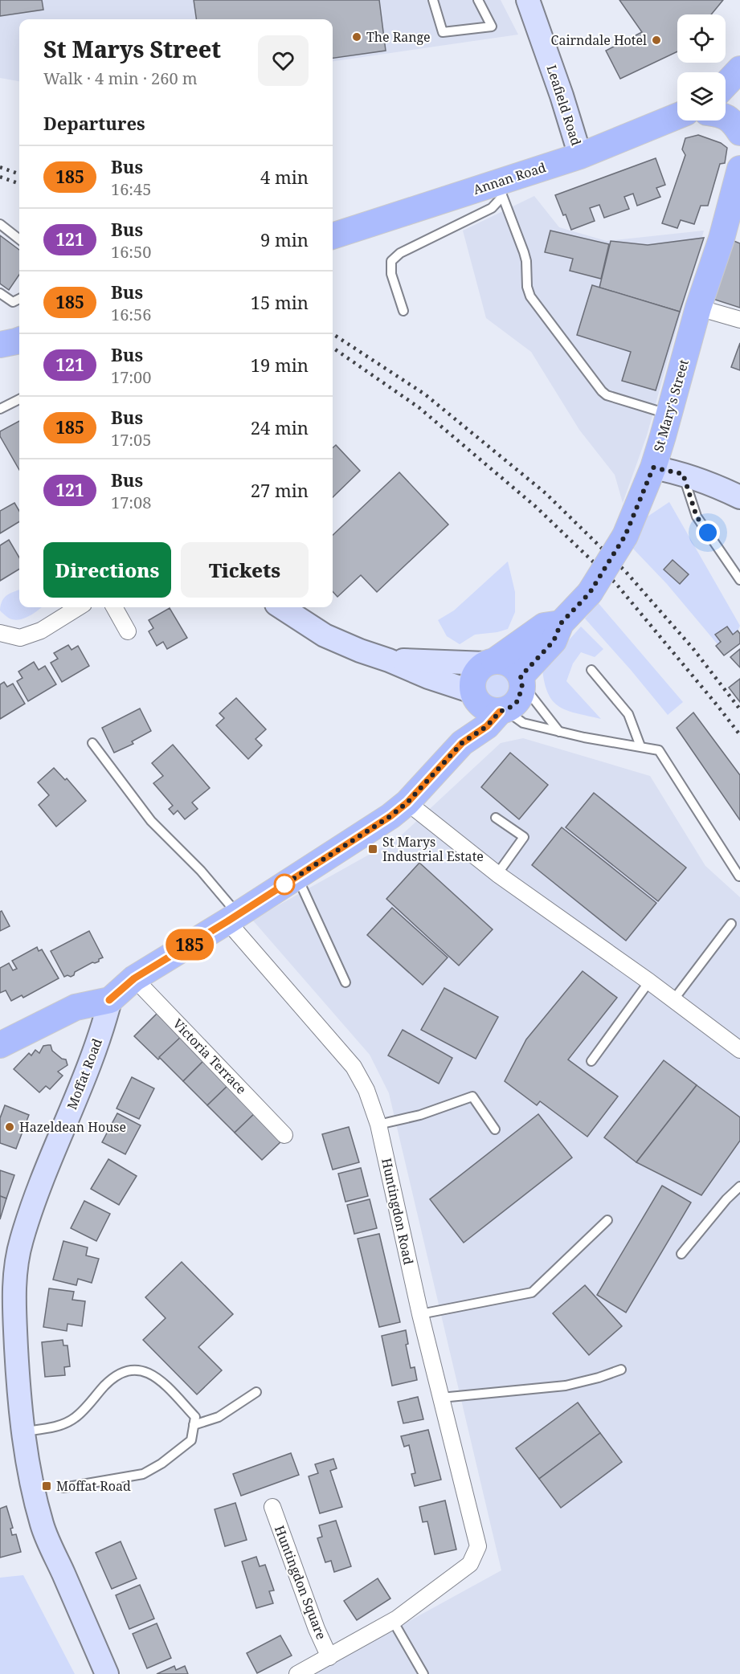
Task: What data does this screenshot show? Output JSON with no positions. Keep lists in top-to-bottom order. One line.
{"streets":{"main road":["Annan Road","St Mary's Street"],"street":["Leafield Road","Victoria Terrace","Moffat Road","Huntingdon Road","Huntingdon Square"]},"crossings":[["Leafield Road","Annan Road"]],"places":{"other":["The Range","Cairndale Hotel","Hazeldean House"],"transit":["St Marys Industrial Estate","Moffat Road"]},"lines":["bus line 185"],"page":{"on_map":"185","heading":[["St Marys Street","Walk · 4 min · 260 m"],"Departures"],"list":[{"mark":"185","name":"Bus","note":"16:45","value":"4 min"},{"mark":"121","name":"Bus","note":"16:50","value":"9 min"},{"mark":"185","name":"Bus","note":"16:56","value":"15 min"},{"mark":"121","name":"Bus","note":"17:00","value":"19 min"},{"mark":"185","name":"Bus","note":"17:05","value":"24 min"},{"mark":"121","name":"Bus","note":"17:08","value":"27 min"}],"buttons":["Directions","Tickets"]}}
